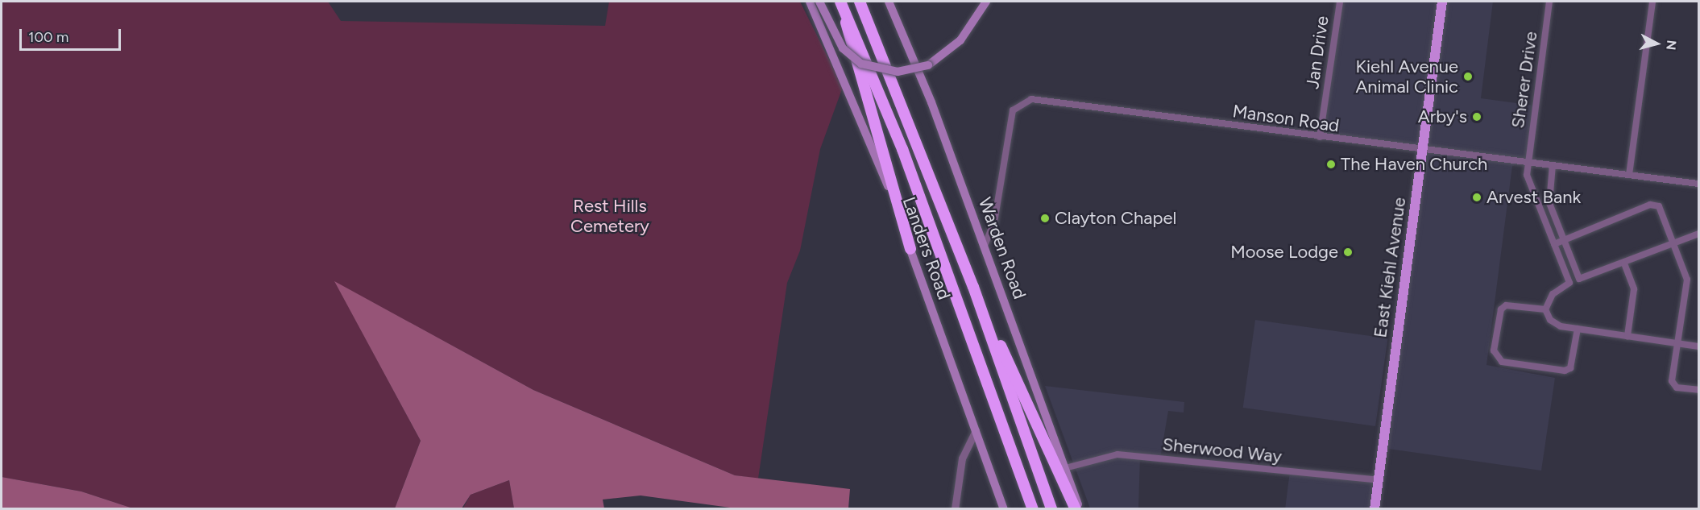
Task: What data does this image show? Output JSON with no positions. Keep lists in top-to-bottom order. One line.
{"streets":{"main road":["Landers Road","Warden Road","East Kiehl Avenue"],"street":["Jan Drive","Sherer Drive","Manson Road","Sherwood Way"]},"crossings":[["Jan Drive","Manson Road"],["Sherer Drive","Manson Road"],["Manson Road","Warden Road"],["Manson Road","East Kiehl Avenue"],["Warden Road","Sherwood Way"],["East Kiehl Avenue","Sherwood Way"]],"parks":["Rest Hills Cemetery"],"places":["Kiehl Avenue Animal Clinic","Arby's","The Haven Church","Arvest Bank","Clayton Chapel","Moose Lodge"],"scale_bar":"100 m","north":"right"}
